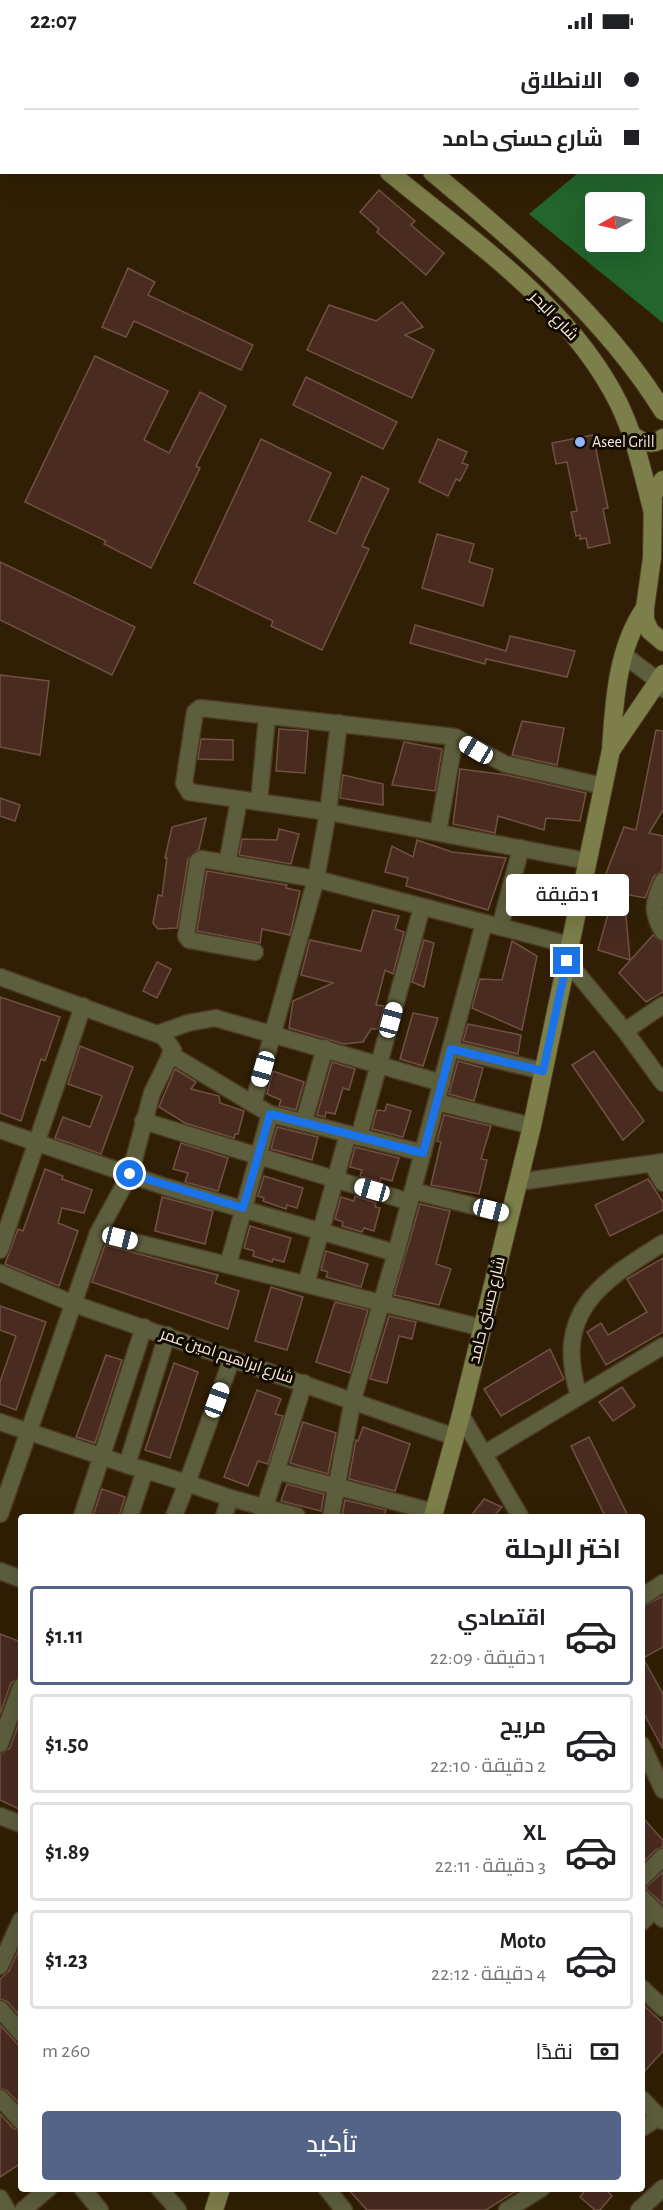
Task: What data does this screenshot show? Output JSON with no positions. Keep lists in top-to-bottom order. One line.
{"streets":{"street":["شارع البحر","شارع حسنى حامد","شارع ابراهيم امين عمر"]},"crossings":[["شارع حسنى حامد","شارع ابراهيم امين عمر"]],"places":["Aseel Grill"],"north":"left","page":{"status":"22:07","banner":["الانطلاق","شارع حسنى حامد"],"bubble":"1 دقيقة","heading":"اختر الرحلة","list":[{"name":"اقتصادي","note":"1 دقيقة · 22:09","value":"$1.11"},{"name":"مريح","note":"2 دقيقة · 22:10","value":"$1.50"},{"name":"XL","note":"3 دقيقة · 22:11","value":"$1.89"},{"name":"Moto","note":"4 دقيقة · 22:12","value":"$1.23"}],"pay":["نقدًا","260 m"],"buttons":"تأكيد"}}
